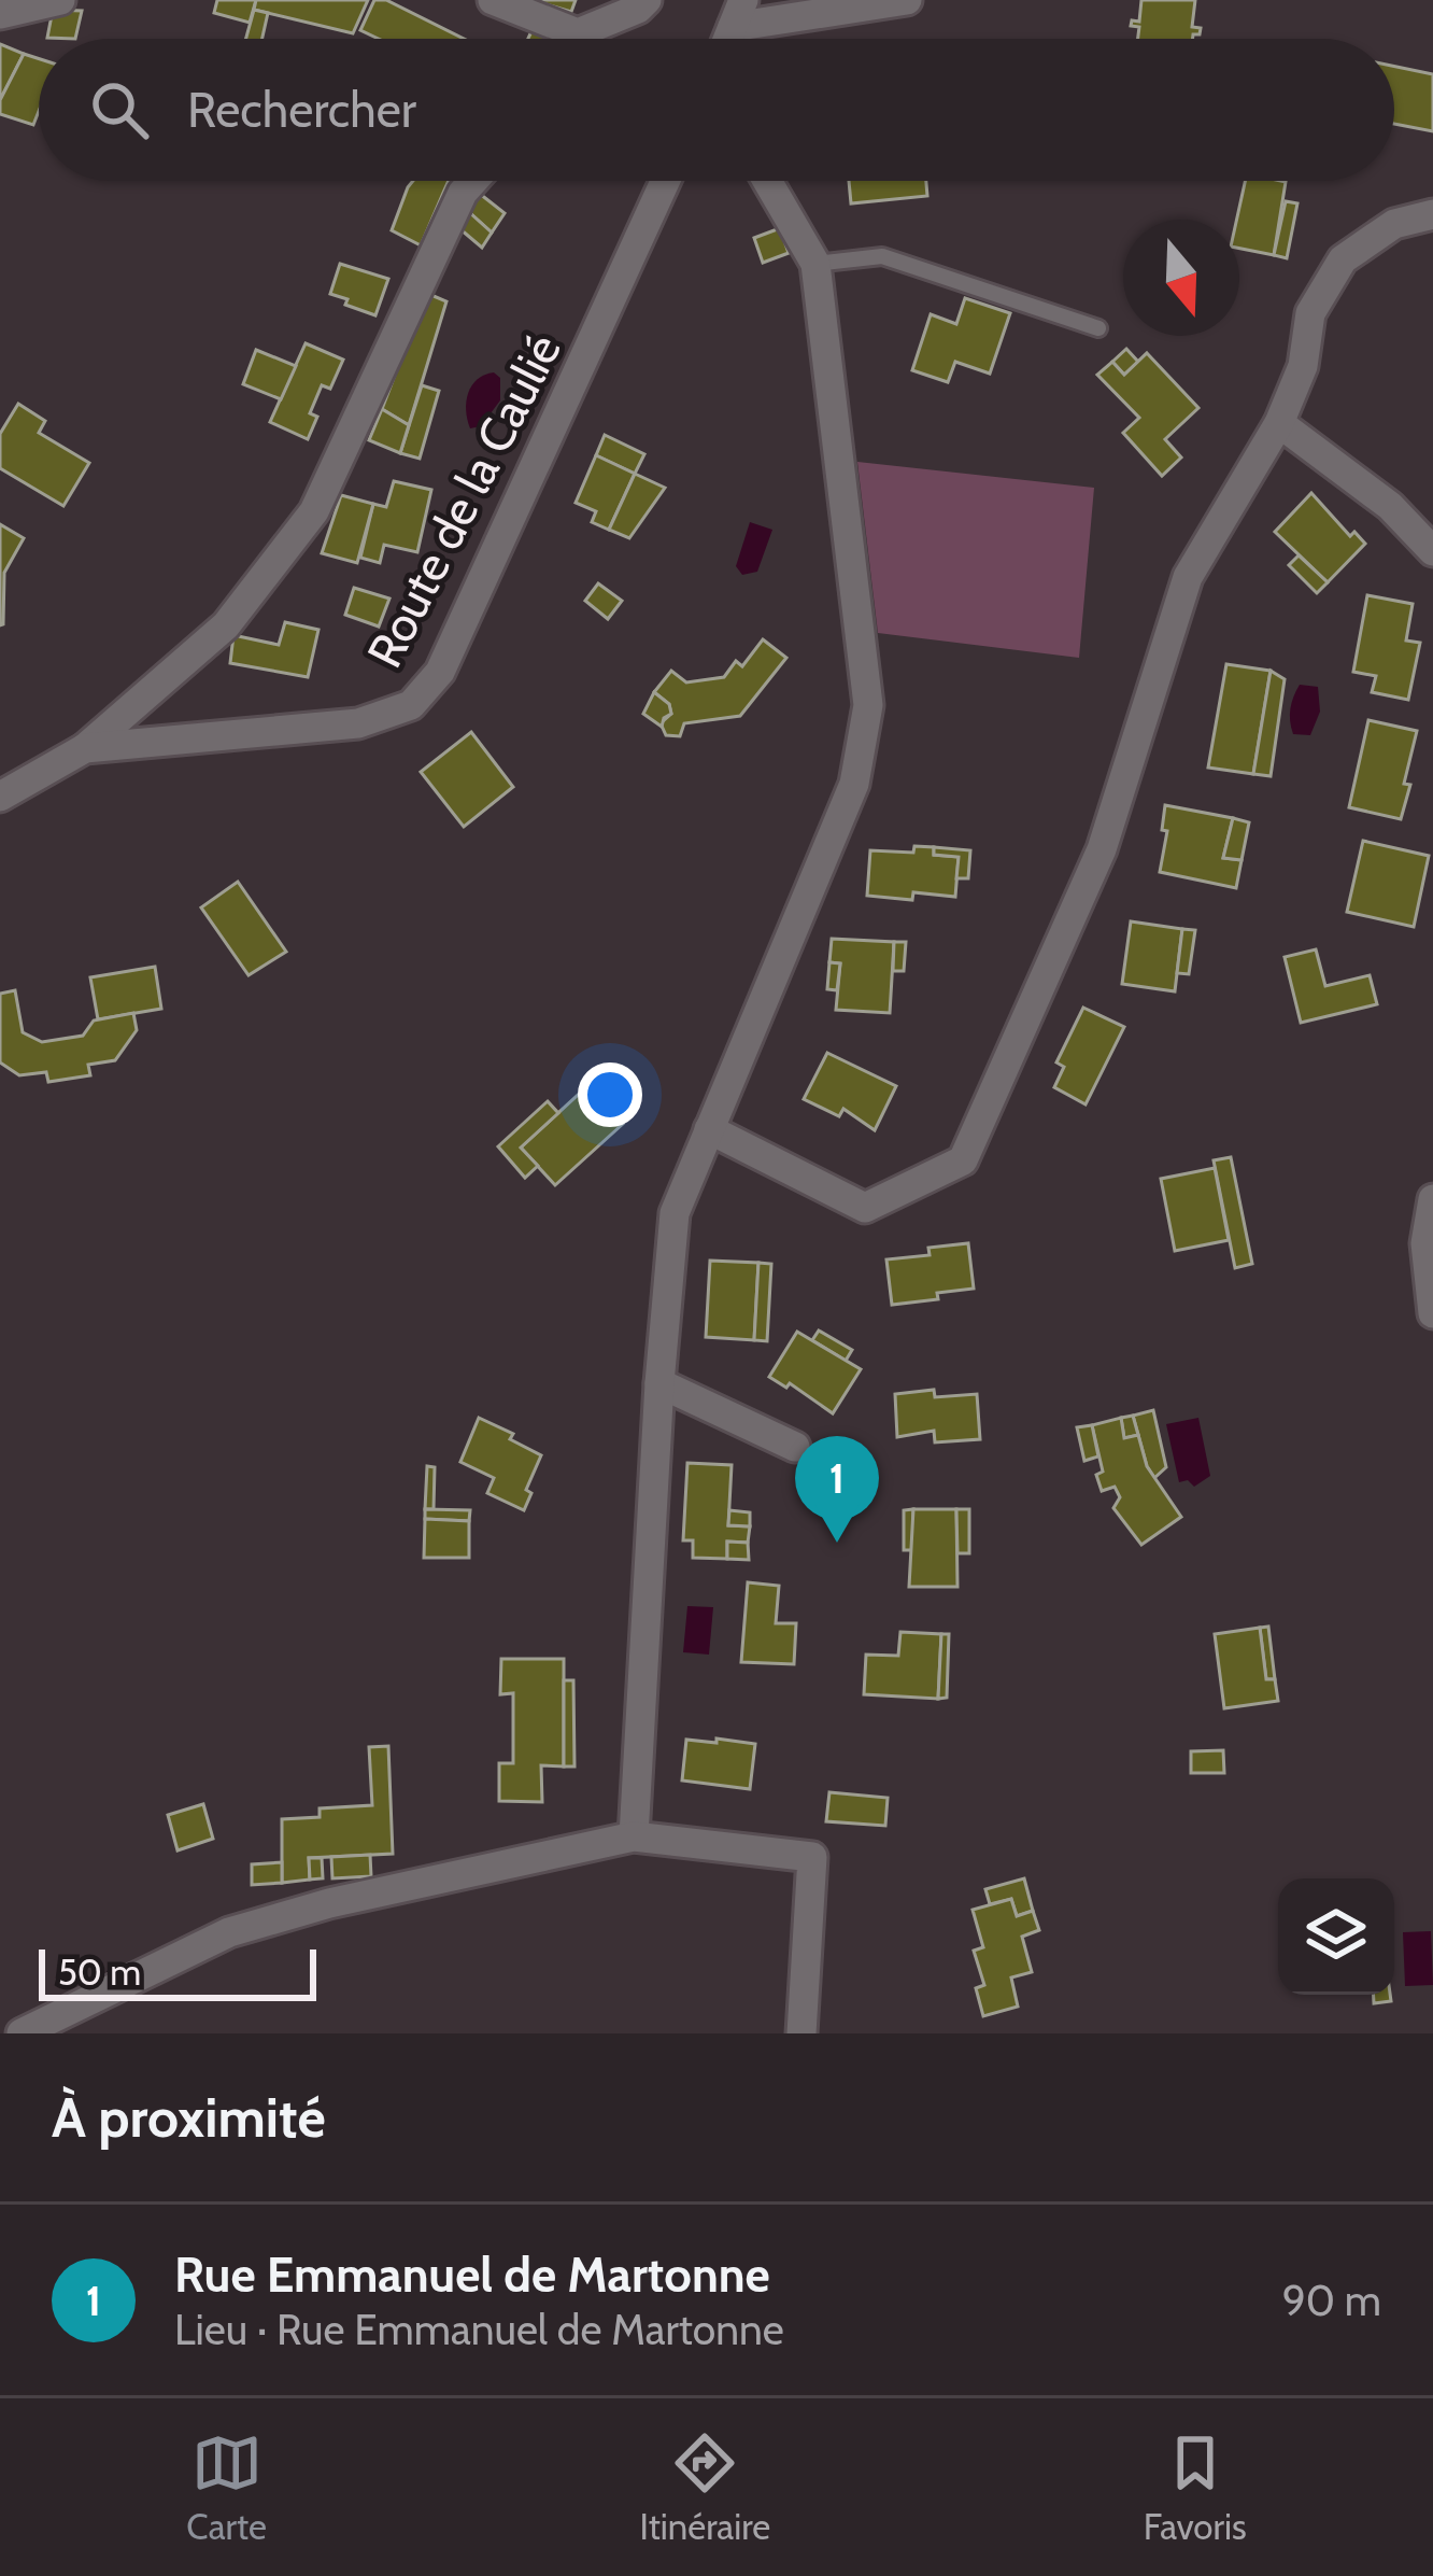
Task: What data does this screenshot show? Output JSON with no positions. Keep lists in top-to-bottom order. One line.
{"streets":{"street":["Route de la Caulié"]},"scale_bar":"50 m","north":"bottom","page":{"search":"Rechercher","pins":"1","scale":"50 m","heading":"À proximité","list":[{"mark":"1","name":"Rue Emmanuel de Martonne","note":"Lieu · Rue Emmanuel de Martonne","value":"90 m"}],"nav":["Carte","Itinéraire","Favoris"]}}
